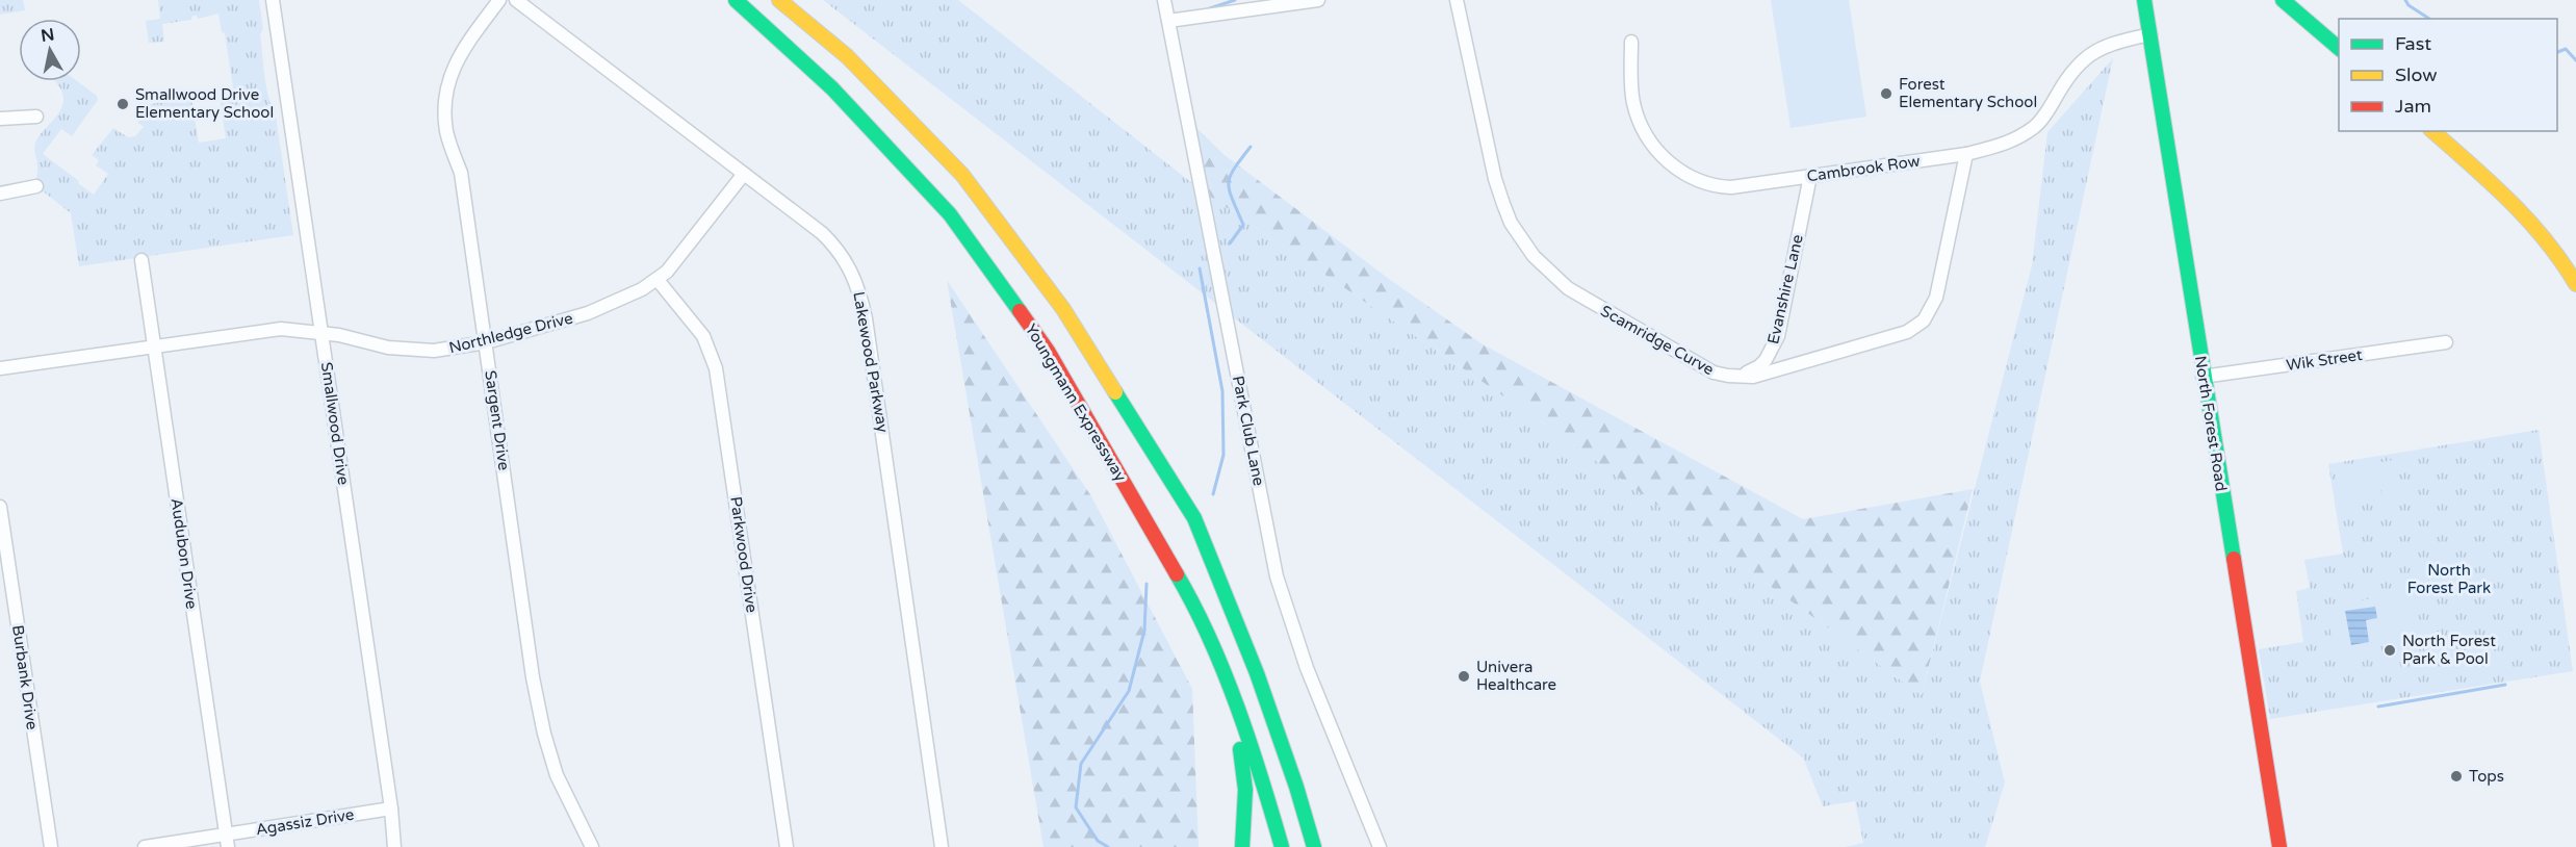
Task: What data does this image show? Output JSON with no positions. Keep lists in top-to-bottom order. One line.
{"streets":{"main road":["Youngmann Expressway","North Forest Road"],"street":["Cambrook Row","Evanshire Lane","Northledge Drive","Scamridge Curve","Wik Street","Lakewood Parkway","Sargent Drive","Smallwood Drive","Park Club Lane","Audubon Drive","Parkwood Drive","Burbank Drive","Agassiz Drive"]},"crossings":[["Cambrook Row","Evanshire Lane"],["Cambrook Row","Scamridge Curve"],["Cambrook Row","North Forest Road"],["Evanshire Lane","Scamridge Curve"],["Northledge Drive","Lakewood Parkway"],["Northledge Drive","Sargent Drive"],["Northledge Drive","Smallwood Drive"],["Northledge Drive","Audubon Drive"],["Northledge Drive","Parkwood Drive"],["Wik Street","North Forest Road"],["Smallwood Drive","Agassiz Drive"],["Audubon Drive","Agassiz Drive"]],"parks":["North Forest Park"],"places":["Forest Elementary School","Smallwood Drive Elementary School","North Forest Park & Pool","Univera Healthcare","Tops"],"legend":["Fast","Slow","Jam"],"north":"top"}
